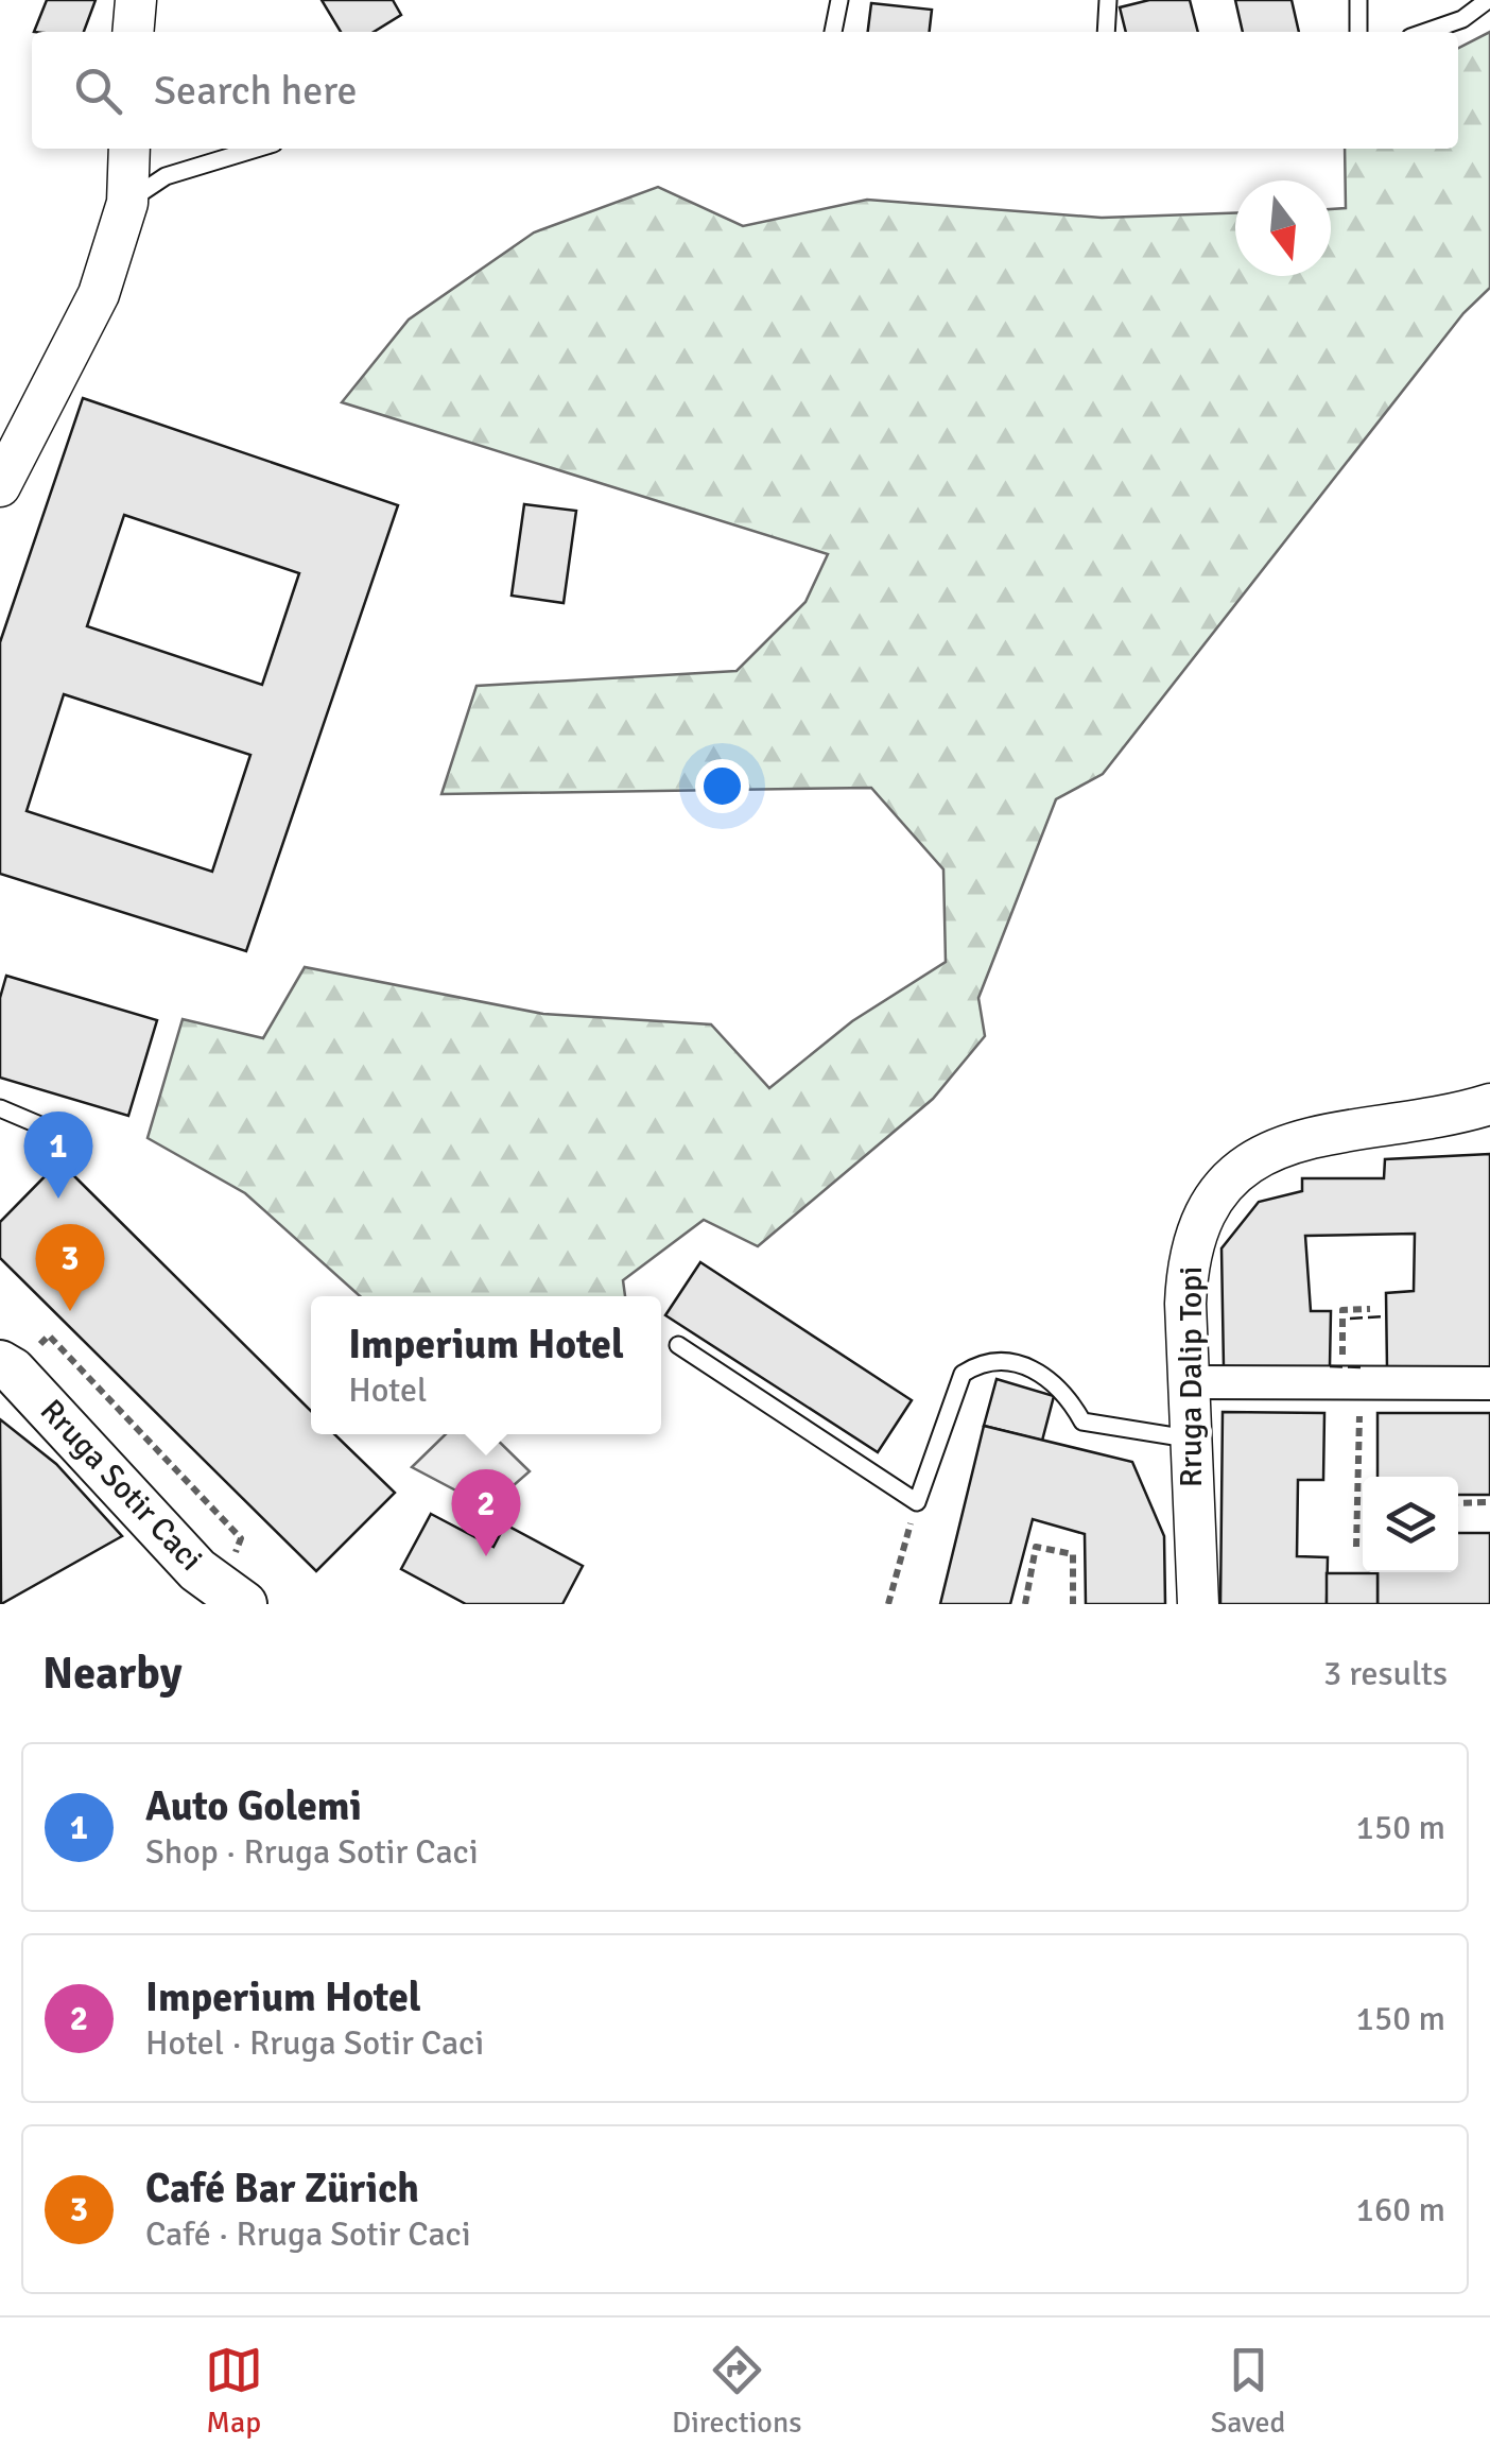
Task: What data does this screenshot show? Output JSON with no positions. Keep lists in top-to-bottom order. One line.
{"streets":{"main road":["Rruga Sotir Caci"],"street":["Rruga Dalip Topi"]},"north":"bottom","page":{"search":"Search here","pins":["1","3","2"],"popup":["Imperium Hotel","Hotel"],"heading":["Nearby","3 results"],"list":[{"mark":"1","name":"Auto Golemi","note":"Shop · Rruga Sotir Caci","value":"150 m"},{"mark":"2","name":"Imperium Hotel","note":"Hotel · Rruga Sotir Caci","value":"150 m"},{"mark":"3","name":"Café Bar Zürich","note":"Café · Rruga Sotir Caci","value":"160 m"}],"nav":["Map","Directions","Saved"]}}
